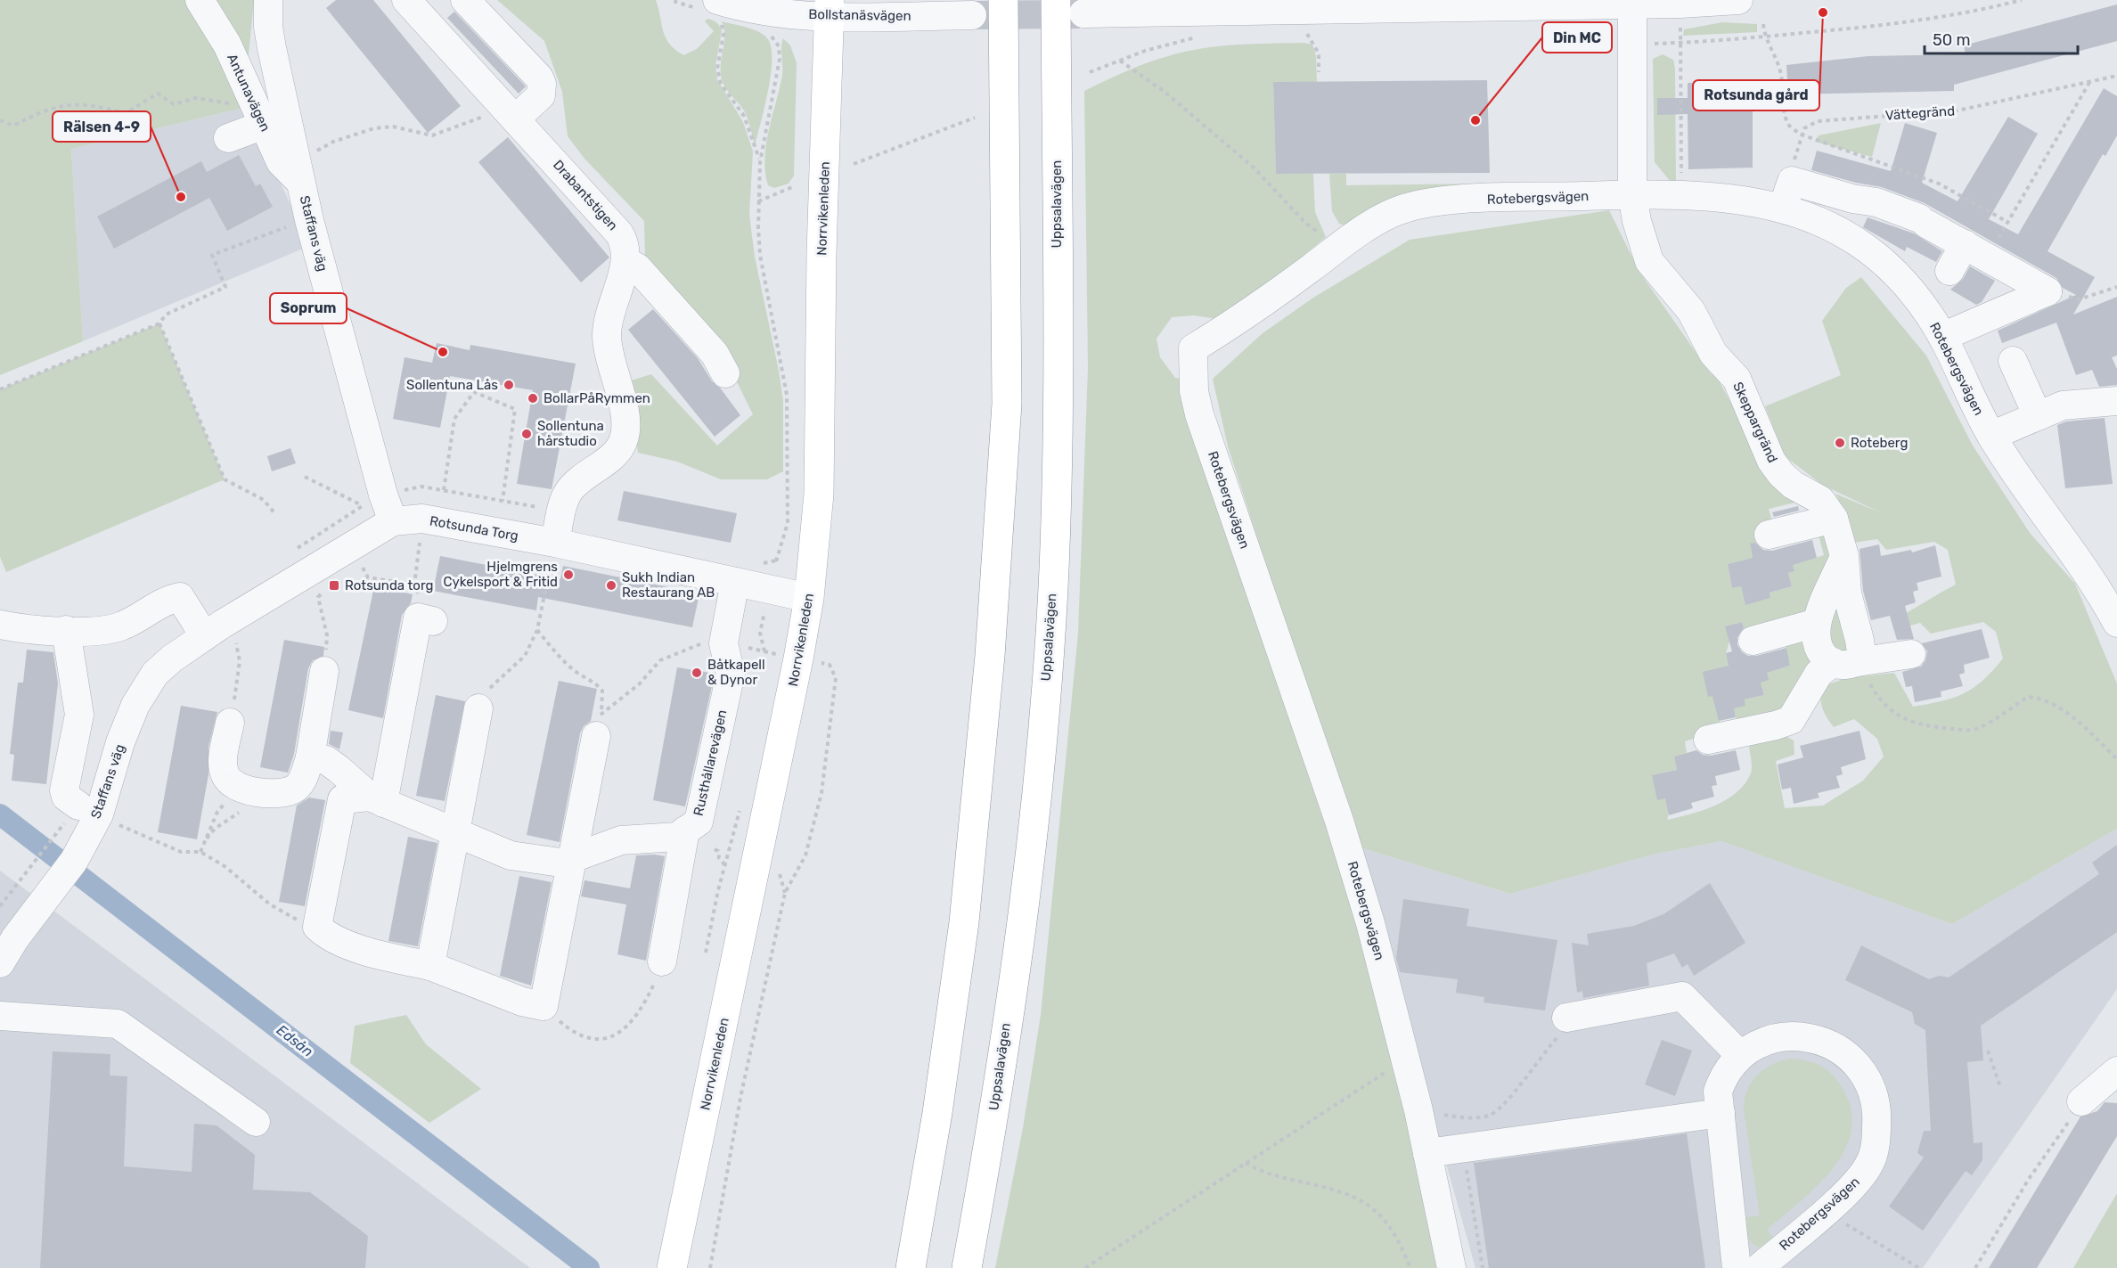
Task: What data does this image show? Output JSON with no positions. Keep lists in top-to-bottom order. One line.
{"streets":{"main road":["Uppsalavägen","Norrvikenleden"],"street":["Bollstanäsvägen","Antunavägen","Drabantstigen","Rotebergsvägen","Staffans väg","Skeppargränd","Rotsunda Torg","Rusthållarevägen"],"path":["Vättegränd"]},"crossings":[["Bollstanäsvägen","Norrvikenleden"],["Antunavägen","Staffans väg"],["Drabantstigen","Rotsunda Torg"],["Rotebergsvägen","Skeppargränd"],["Norrvikenleden","Rotsunda Torg"],["Staffans väg","Rotsunda Torg"],["Rotsunda Torg","Rusthållarevägen"]],"water":["Edsån"],"places":{"other":["Rotsunda gård","Din MC","Rälsen 4-9","Soprum","Sollentuna Lås","BollarPåRymmen","Sollentuna hårstudio","Roteberg","Hjelmgrens Cykelsport & Fritid","Sukh Indian Restaurang AB","Båtkapell & Dynor"],"transit":["Rotsunda torg"]},"scale_bar":"50 m"}
